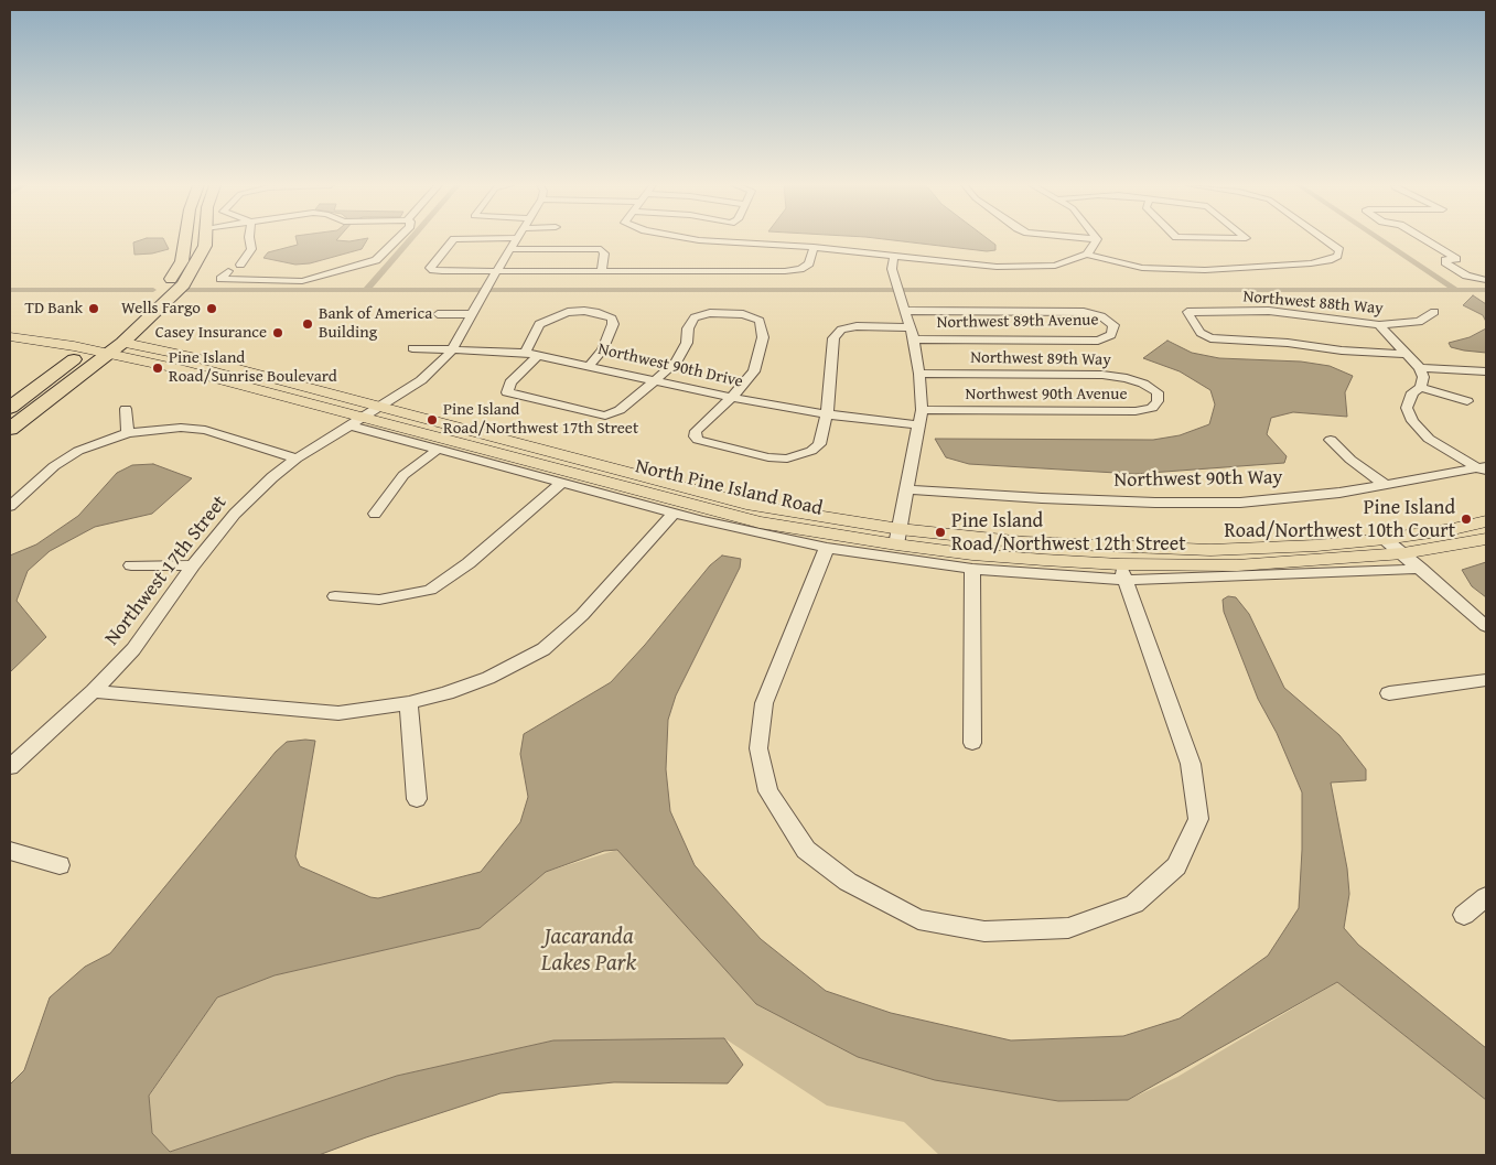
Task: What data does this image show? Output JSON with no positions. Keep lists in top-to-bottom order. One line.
{"streets":{"main road":["North Pine Island Road"],"street":["Northwest 88th Way","Northwest 89th Avenue","Northwest 89th Way","Northwest 90th Drive","Northwest 90th Avenue","Northwest 90th Way","Northwest 17th Street"]},"crossings":[["Northwest 89th Way","Northwest 90th Avenue"],["Northwest 90th Drive","Northwest 17th Street"],["North Pine Island Road","Northwest 17th Street"]],"parks":["Jacaranda Lakes Park"],"places":["TD Bank","Wells Fargo","Bank of America Building","Casey Insurance","Pine Island Road/Sunrise Boulevard","Pine Island Road/Northwest 17th Street","Pine Island Road/Northwest 10th Court","Pine Island Road/Northwest 12th Street"]}
